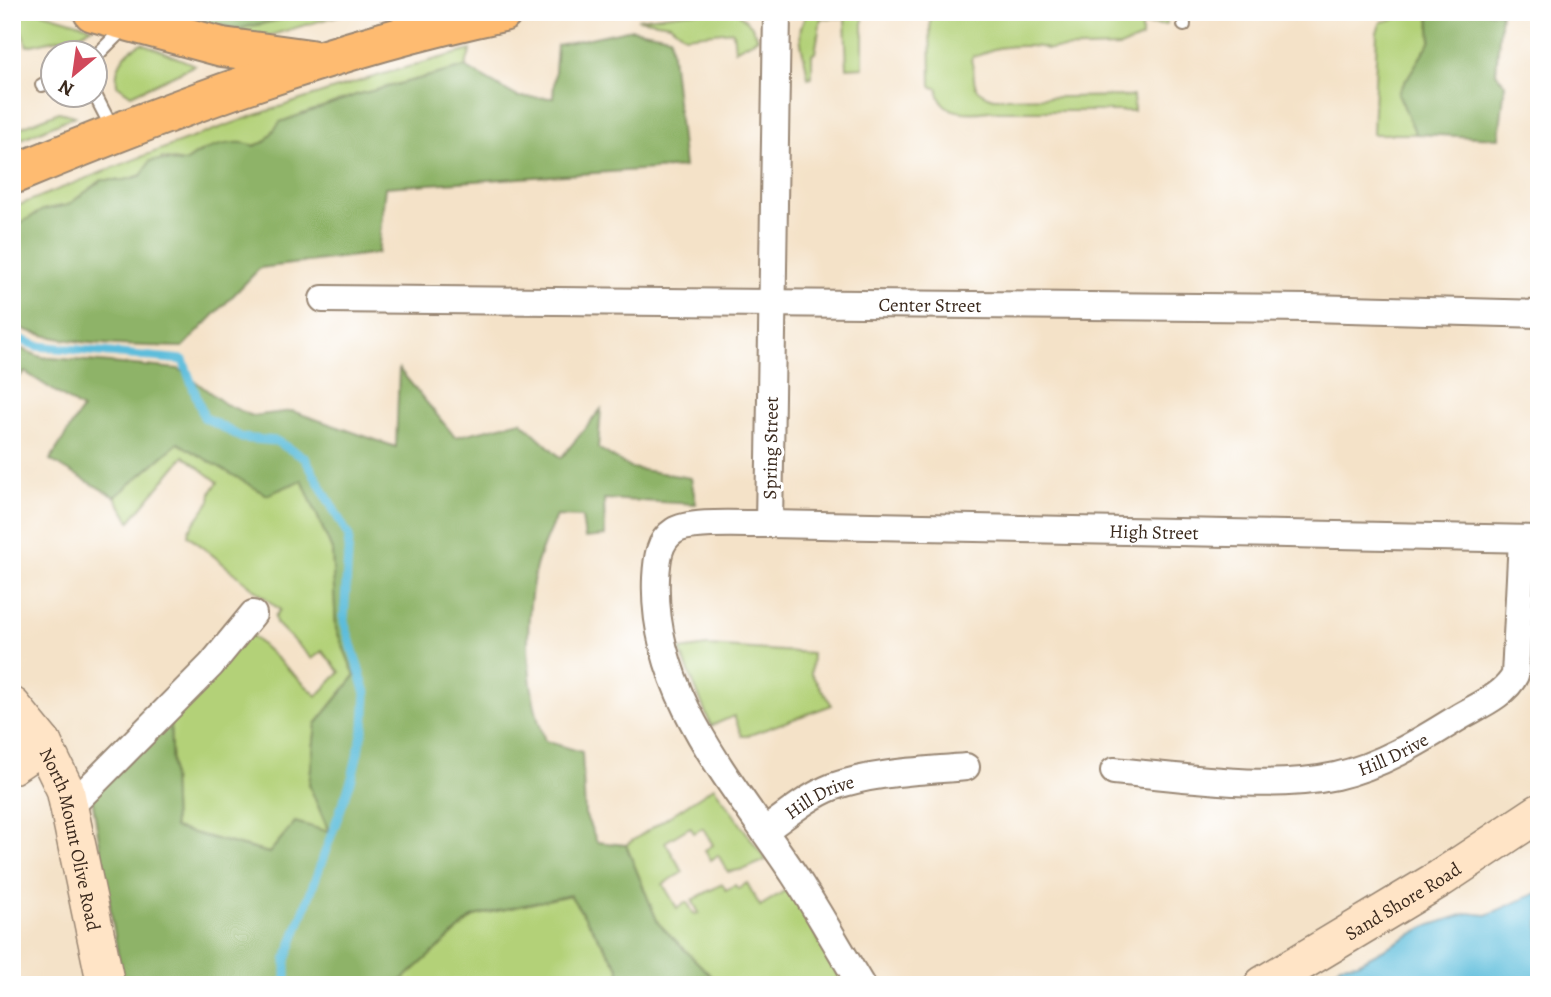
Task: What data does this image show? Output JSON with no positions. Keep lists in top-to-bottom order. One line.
{"streets":{"street":["Center Street","Spring Street","High Street","Hill Drive","North Mount Olive Road","Sand Shore Road"]},"crossings":[["Center Street","Spring Street"],["Spring Street","High Street"],["Spring Street","Hill Drive"],["High Street","Hill Drive"]],"north":"bottom left"}
